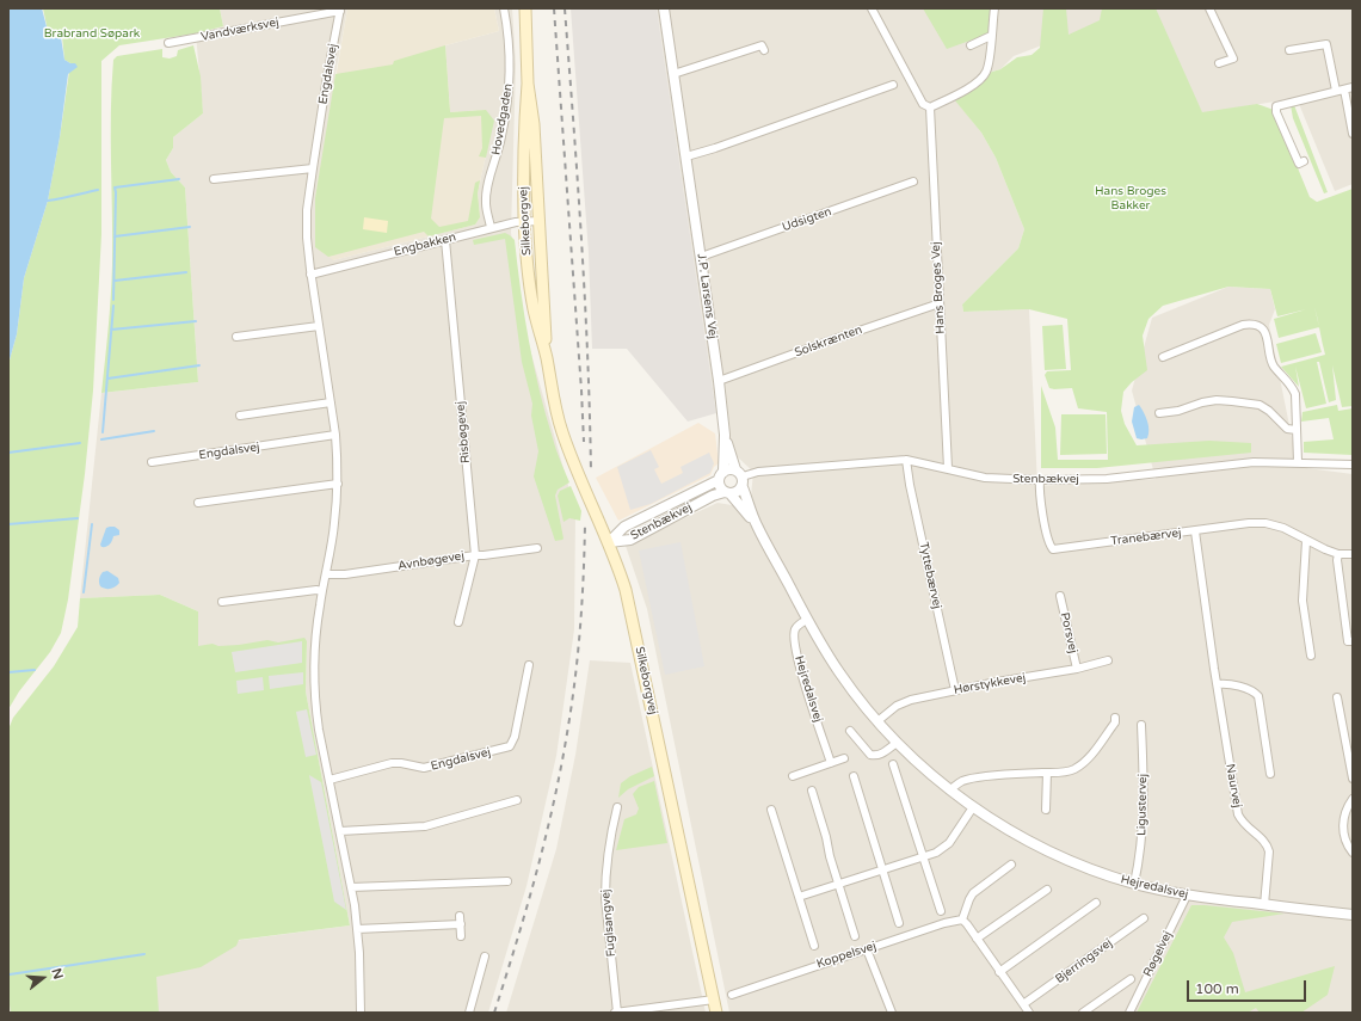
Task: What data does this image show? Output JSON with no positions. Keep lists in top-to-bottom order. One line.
{"streets":{"main road":["Silkeborgvej"],"street":["Vandværksvej","Engdalsvej","Hovedgaden","Udsigten","Engbakken","Hans Broges Vej","J.P. Larsens Vej","Solskrænten","Risbøgevej","Stenbækvej","Tranebærvej","Avnbøgevej","Tyttebærvej","Porsvej","Hørstykkevej","Hejredalsvej","Naurvej","Ligustervej","Fuglsangvej","Røgelvej","Koppelsvej","Bjerringsvej"]},"crossings":[["Vandværksvej","Engdalsvej"],["Engdalsvej","Engbakken"],["Engdalsvej","Avnbøgevej"],["Hovedgaden","Engbakken"],["Udsigten","J.P. Larsens Vej"],["Silkeborgvej","Engbakken"],["Silkeborgvej","Stenbækvej"],["Engbakken","Risbøgevej"],["Hans Broges Vej","Solskrænten"],["Hans Broges Vej","Stenbækvej"],["J.P. Larsens Vej","Solskrænten"],["J.P. Larsens Vej","Stenbækvej"],["J.P. Larsens Vej","Hejredalsvej"],["Risbøgevej","Avnbøgevej"],["Stenbækvej","Tranebærvej"],["Stenbækvej","Tyttebærvej"],["Stenbækvej","Hejredalsvej"],["Tranebærvej","Naurvej"],["Tyttebærvej","Hørstykkevej"],["Porsvej","Hørstykkevej"],["Hørstykkevej","Hejredalsvej"],["Hejredalsvej","Naurvej"],["Hejredalsvej","Ligustervej"],["Hejredalsvej","Røgelvej"]],"parks":["Brabrand Søpark","Hans Broges Bakker"],"scale_bar":"100 m","north":"right"}
